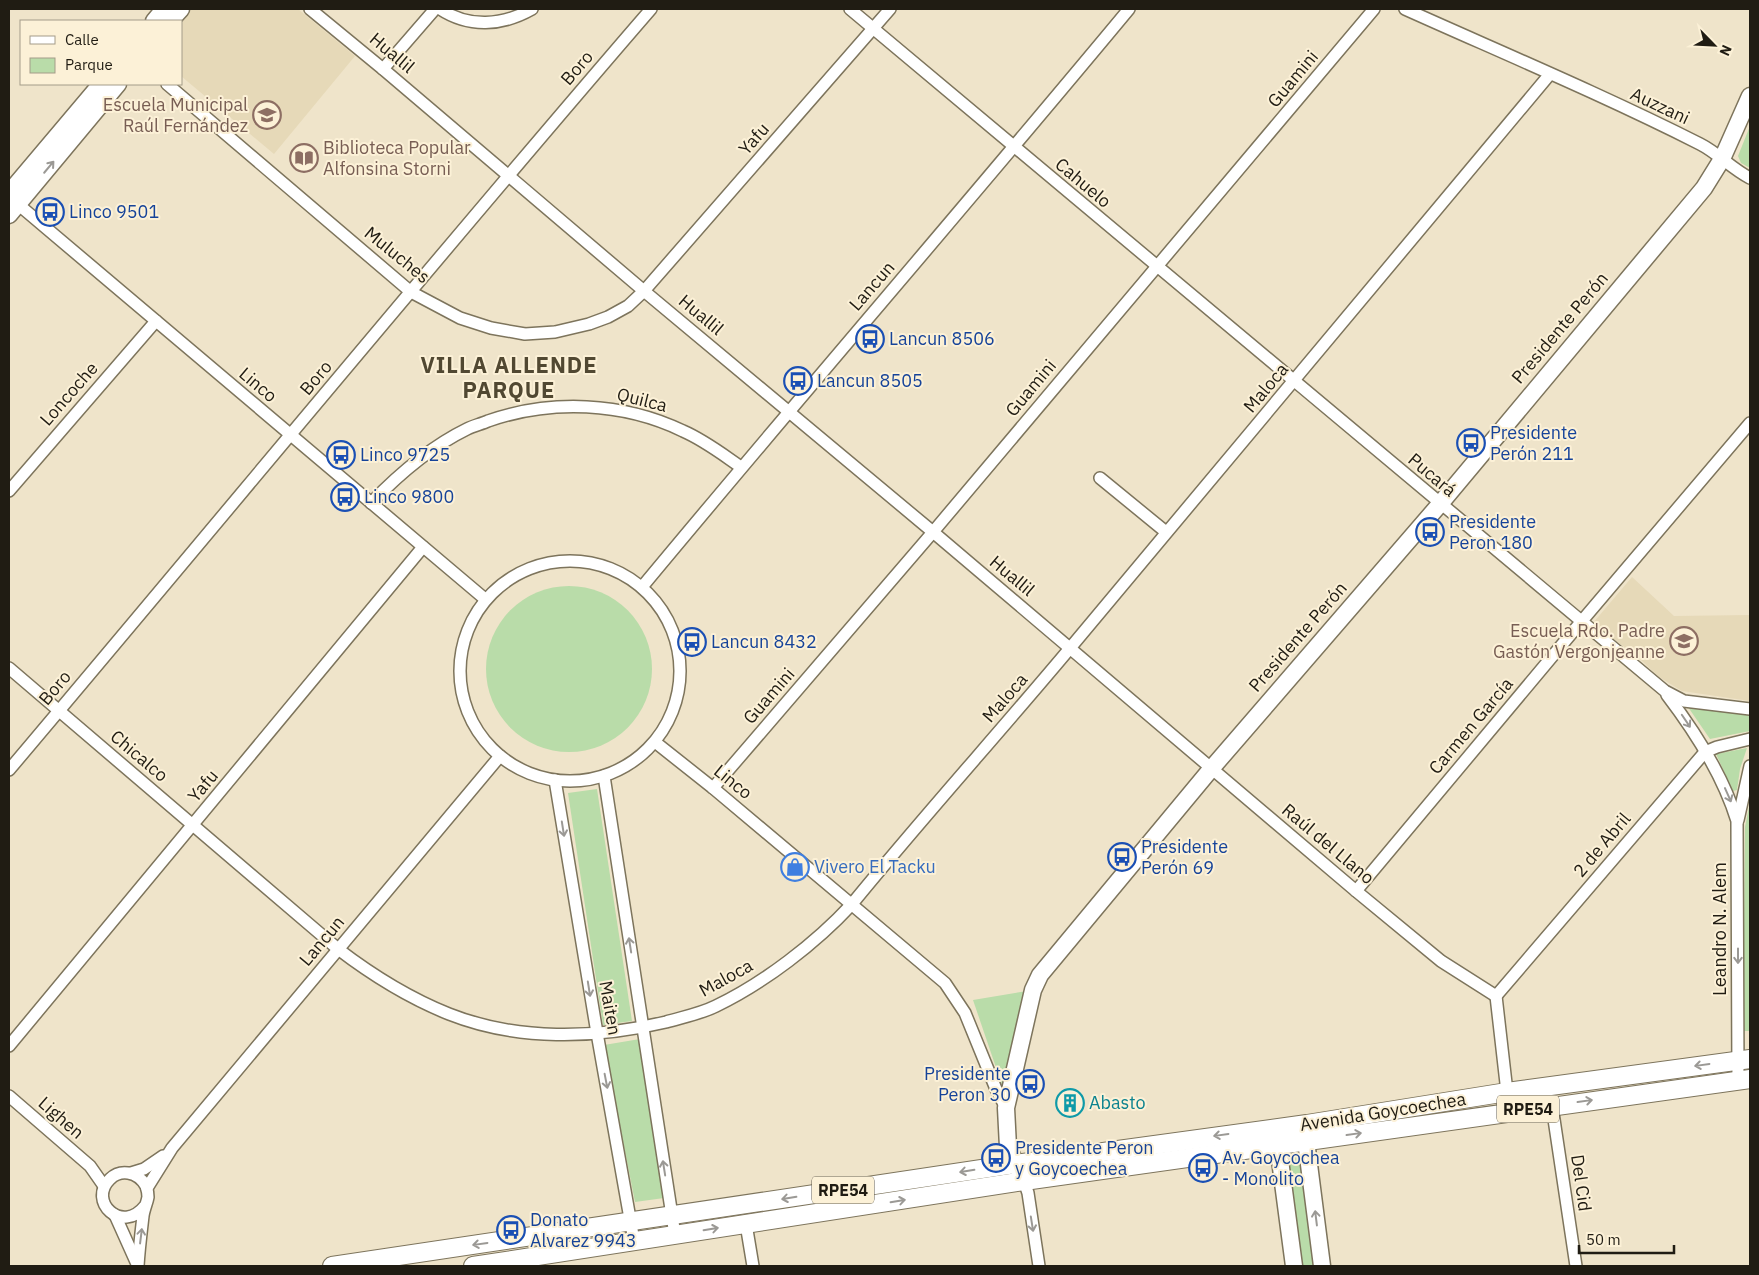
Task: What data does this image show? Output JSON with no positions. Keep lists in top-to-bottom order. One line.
{"streets":{"main road":["Presidente Perón","RPE54","Avenida Goycoechea"],"street":["Huallil","Boro","Guamini","Auzzani","Yafu","Cahuelo","Muluches","Lancun","Linco","Maloca","Loncoche","Quilca","Pucará","Carmen García","Chicalco","Raúl del Llano","2 de Abril","Leandro N. Alem","Maiten","Lighen","Del Cid"]},"crossings":[["Huallil","Boro"],["Huallil","Guamini"],["Huallil","Yafu"],["Huallil","Muluches"],["Huallil","Lancun"],["Huallil","Maloca"],["Huallil","Raúl del Llano"],["Boro","Muluches"],["Boro","Linco"],["Boro","Chicalco"],["Guamini","Cahuelo"],["Guamini","Linco"],["Auzzani","Presidente Perón"],["Auzzani","Maloca"],["Yafu","Cahuelo"],["Yafu","Muluches"],["Yafu","Linco"],["Yafu","Chicalco"],["Cahuelo","Lancun"],["Cahuelo","Maloca"],["Cahuelo","Pucará"],["Lancun","Maloca"],["Lancun","Quilca"],["Lancun","Chicalco"],["Lancun","Lighen"],["Presidente Perón","Linco"],["Presidente Perón","Pucará"],["Presidente Perón","Raúl del Llano"],["Presidente Perón","RPE54"],["Presidente Perón","Avenida Goycoechea"],["Linco","Maloca"],["Linco","Loncoche"],["Linco","Quilca"],["Maloca","Pucará"],["Maloca","Chicalco"],["Maloca","Raúl del Llano"],["Maloca","Maiten"],["Pucará","Carmen García"],["Pucará","Leandro N. Alem"],["Carmen García","Raúl del Llano"],["Raúl del Llano","2 de Abril"],["2 de Abril","Leandro N. Alem"],["Leandro N. Alem","Avenida Goycoechea"],["Maiten","RPE54"],["RPE54","Avenida Goycoechea"],["Avenida Goycoechea","Del Cid"]],"one_way":["Leandro N. Alem"],"districts":["VILLA ALLENDE PARQUE"],"places":{"school or university":["Escuela Municipal Raúl Fernández","Escuela Rdo. Padre Gastón Vergonjeanne"],"library":["Biblioteca Popular Alfonsina Storni"],"bus stop":["Linco 9501","Lancun 8506","Lancun 8505","Presidente Perón 211","Linco 9725","Linco 9800","Presidente Peron 180","Lancun 8432","Presidente Perón 69","Presidente Peron 30","Presidente Peron y Goycoechea","Av. Goycochea - Monolito","Donato Alvarez 9943"],"shop":["Vivero El Tacku"],"building":["Abasto"]},"legend":["Calle","Parque"],"scale_bar":"50 m","north":"bottom right"}
